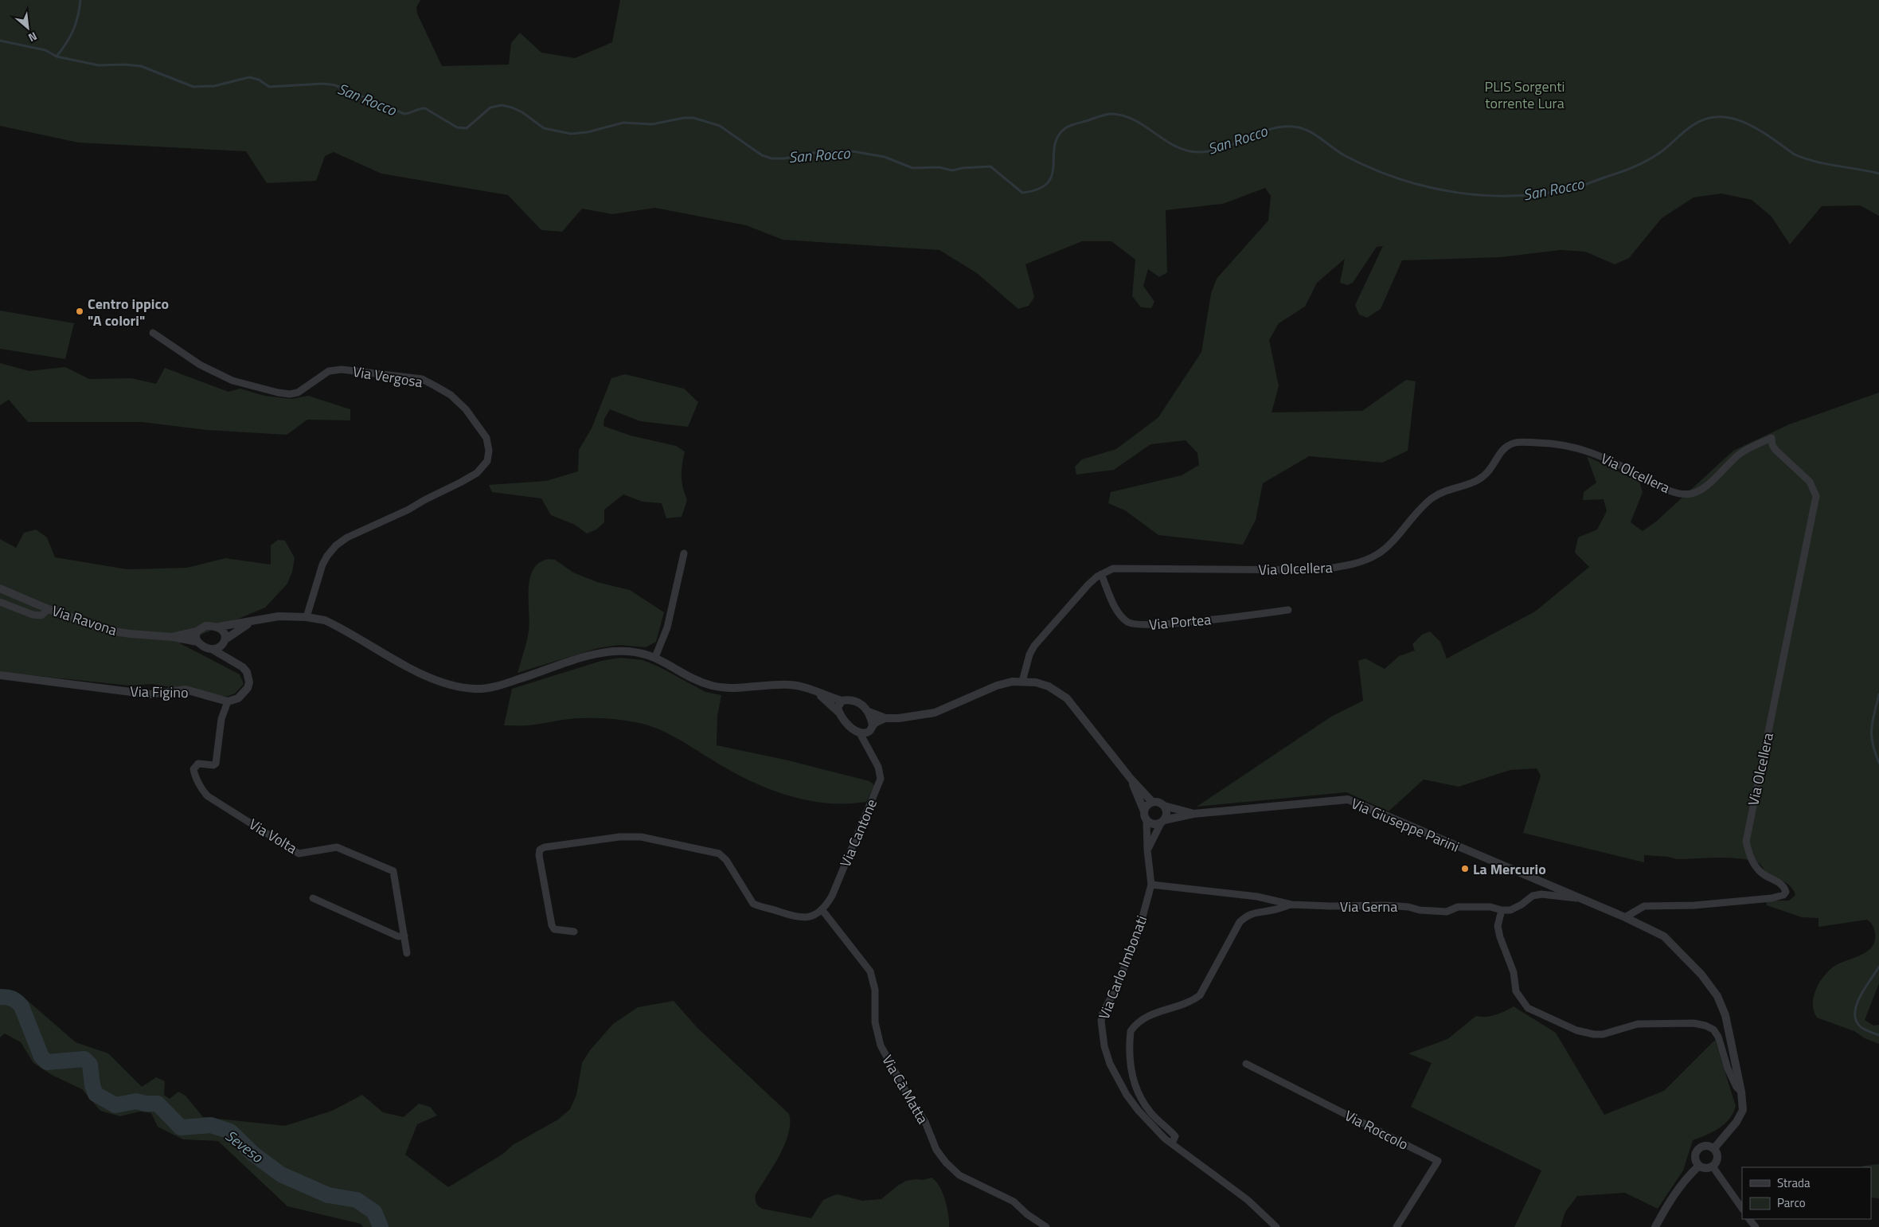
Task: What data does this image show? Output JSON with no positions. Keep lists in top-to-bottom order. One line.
{"streets":{"street":["Via Vergosa","Via Olcellera","Via Ravona","Via Portea","Via Figino","Via Giuseppe Parini","Via Cantone","Via Volta","Via Gerna","Via Carlo Imbonati","Via Cà Matta","Via Roccolo"]},"crossings":[["Via Olcellera","Via Portea"],["Via Olcellera","Via Giuseppe Parini"],["Via Figino","Via Volta"],["Via Giuseppe Parini","Via Gerna"],["Via Giuseppe Parini","Via Carlo Imbonati"],["Via Cantone","Via Cà Matta"],["Via Gerna","Via Carlo Imbonati"]],"water":["San Rocco","Seveso"],"parks":["PLIS Sorgenti torrente Lura"],"places":["Centro ippico \"A colori\"","La Mercurio"],"legend":["Strada","Parco"],"north":"bottom right"}
